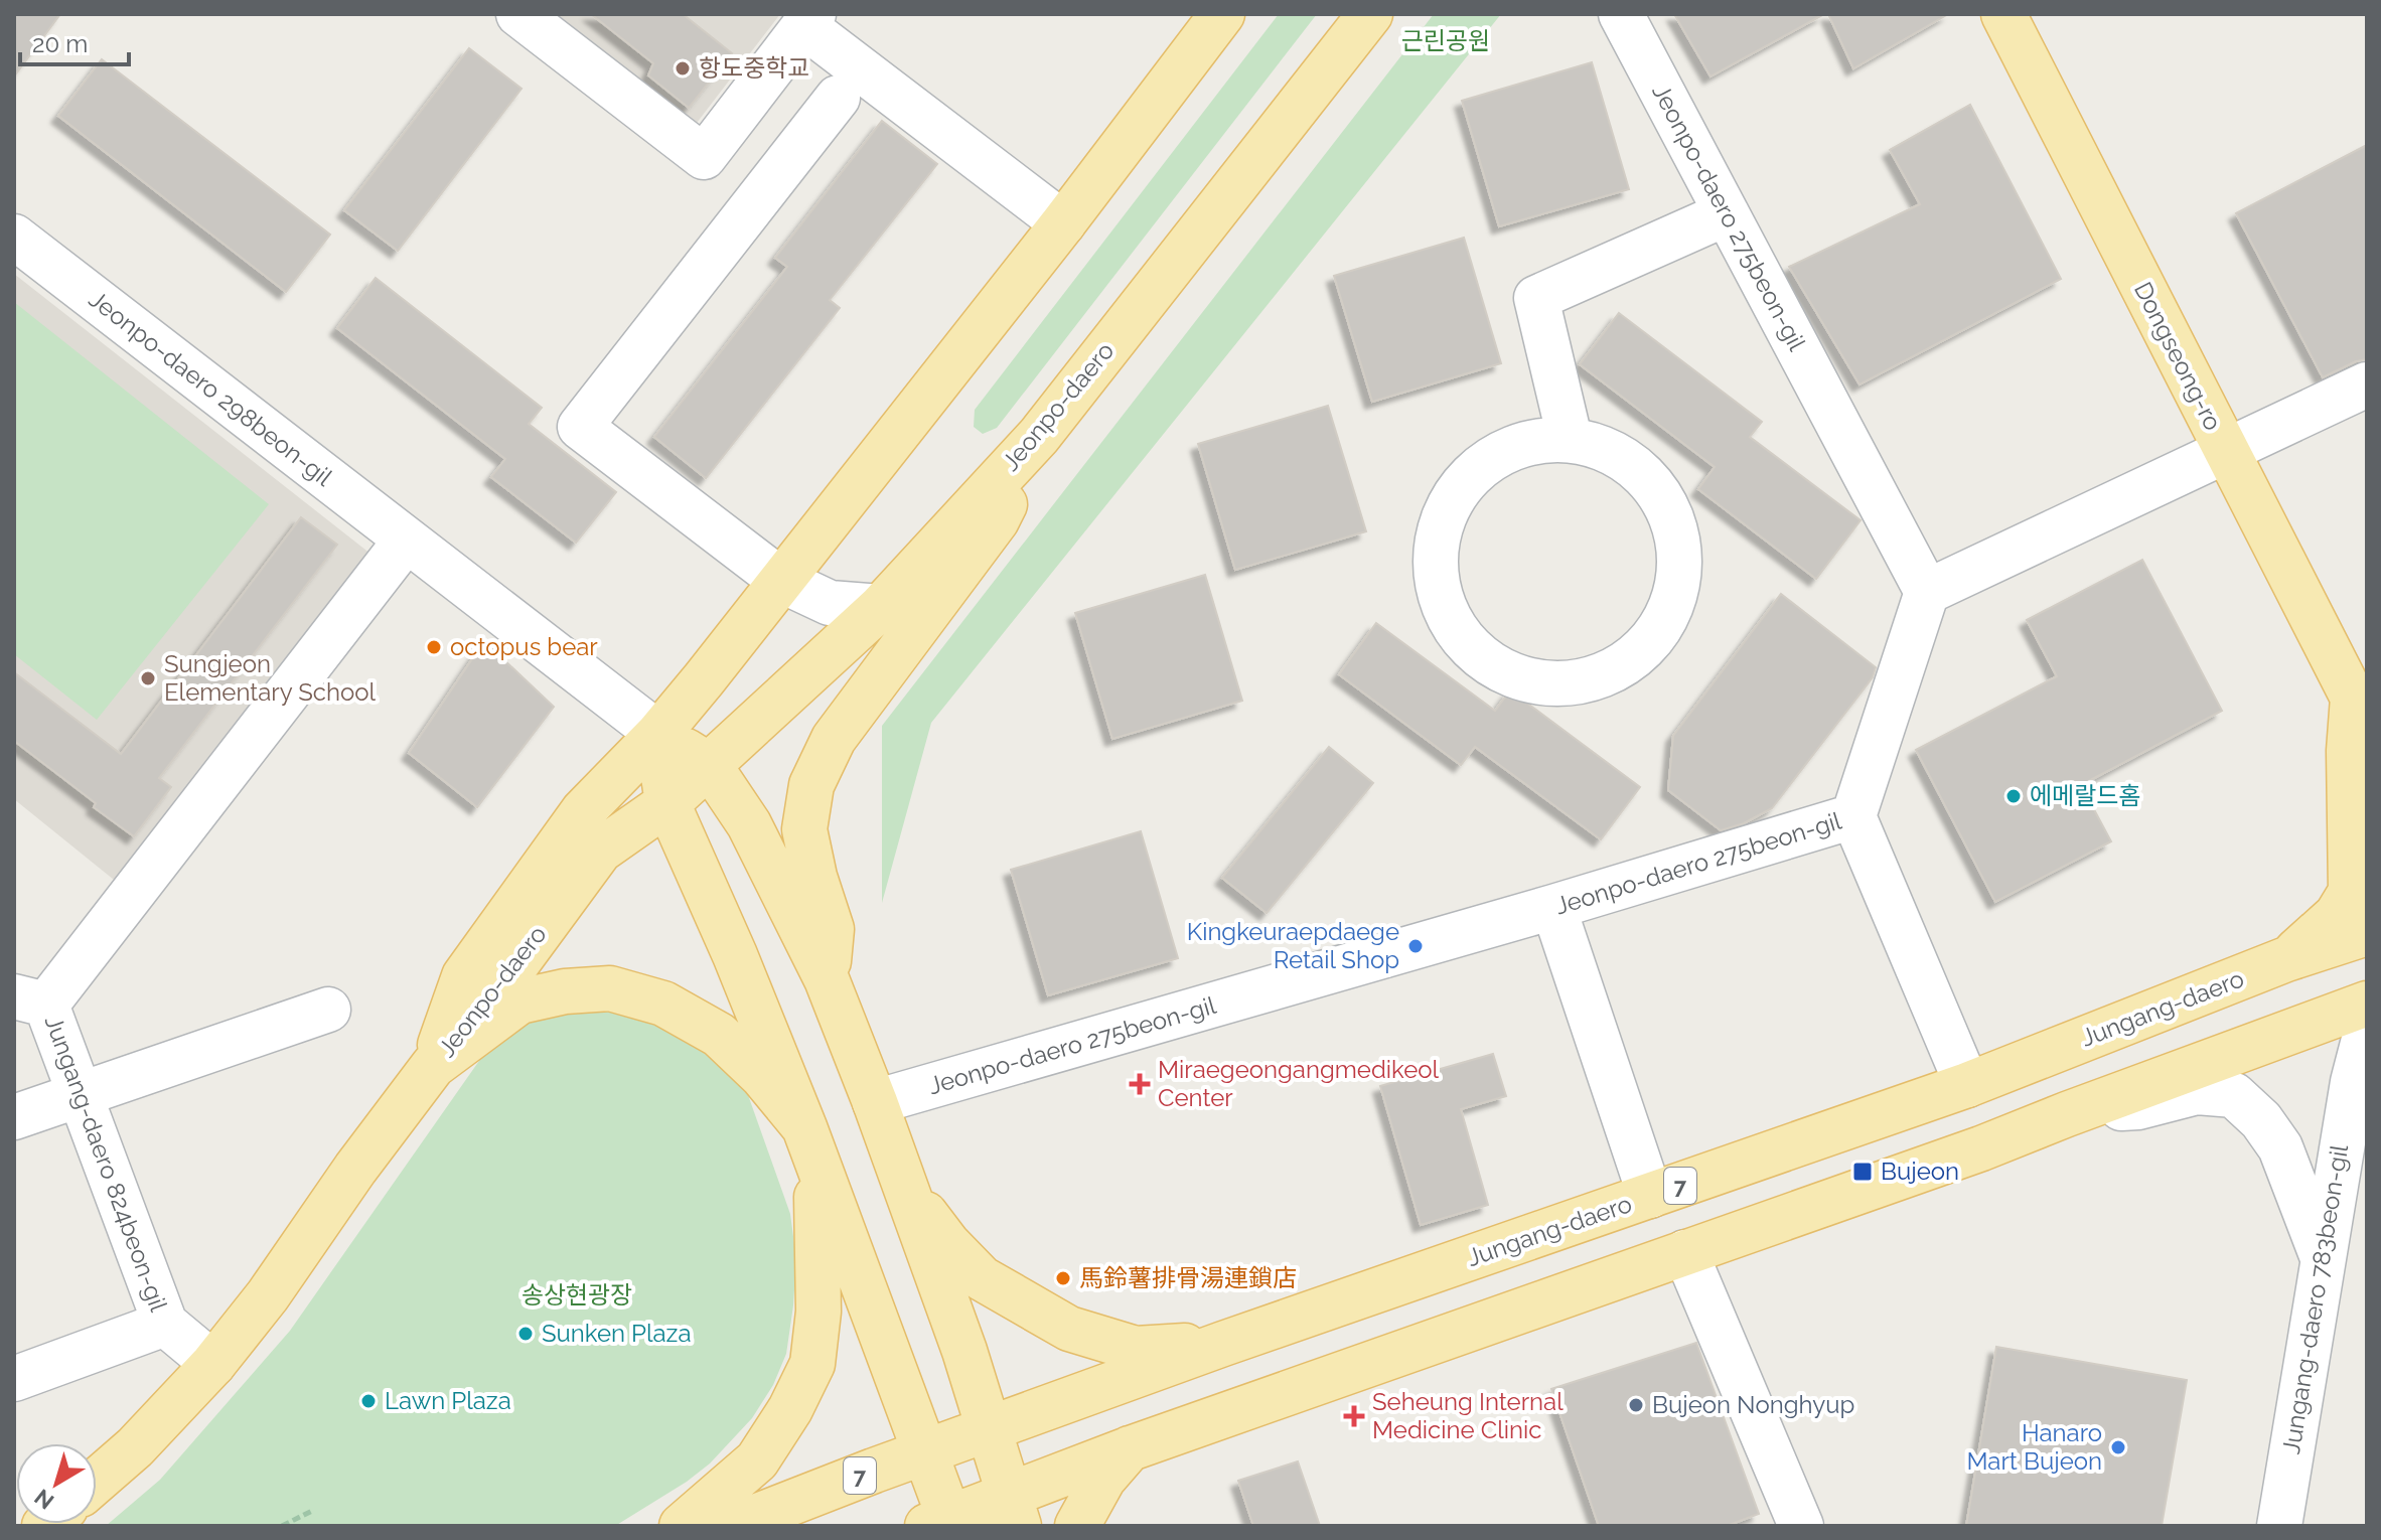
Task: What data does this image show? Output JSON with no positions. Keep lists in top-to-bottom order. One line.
{"streets":{"main road":["Dongseong-ro","Jeonpo-daero","Jungang-daero","7"],"street":["Jeonpo-daero 275beon-gil","Jeonpo-daero 298beon-gil","Jungang-daero 824beon-gil","Jungang-daero 783beon-gil"]},"crossings":[["Dongseong-ro","Jungang-daero"],["Jeonpo-daero 298beon-gil","Jeonpo-daero"],["Jeonpo-daero 298beon-gil","Jungang-daero 824beon-gil"]],"parks":["근린공원","송상현광장"],"places":{"other":["항도중학교","octopus bear","Sungjeon Elementary School","에메랄드홈","Kingkeuraepdaege Retail Shop","馬鈴薯排骨湯連鎖店","Sunken Plaza","Lawn Plaza","Bujeon Nonghyup","Hanaro Mart Bujeon"],"health":["Miraegeongangmedikeol Center","Seheung Internal Medicine Clinic"],"transit":["Bujeon"]},"scale_bar":"20 m","north":"bottom left"}
